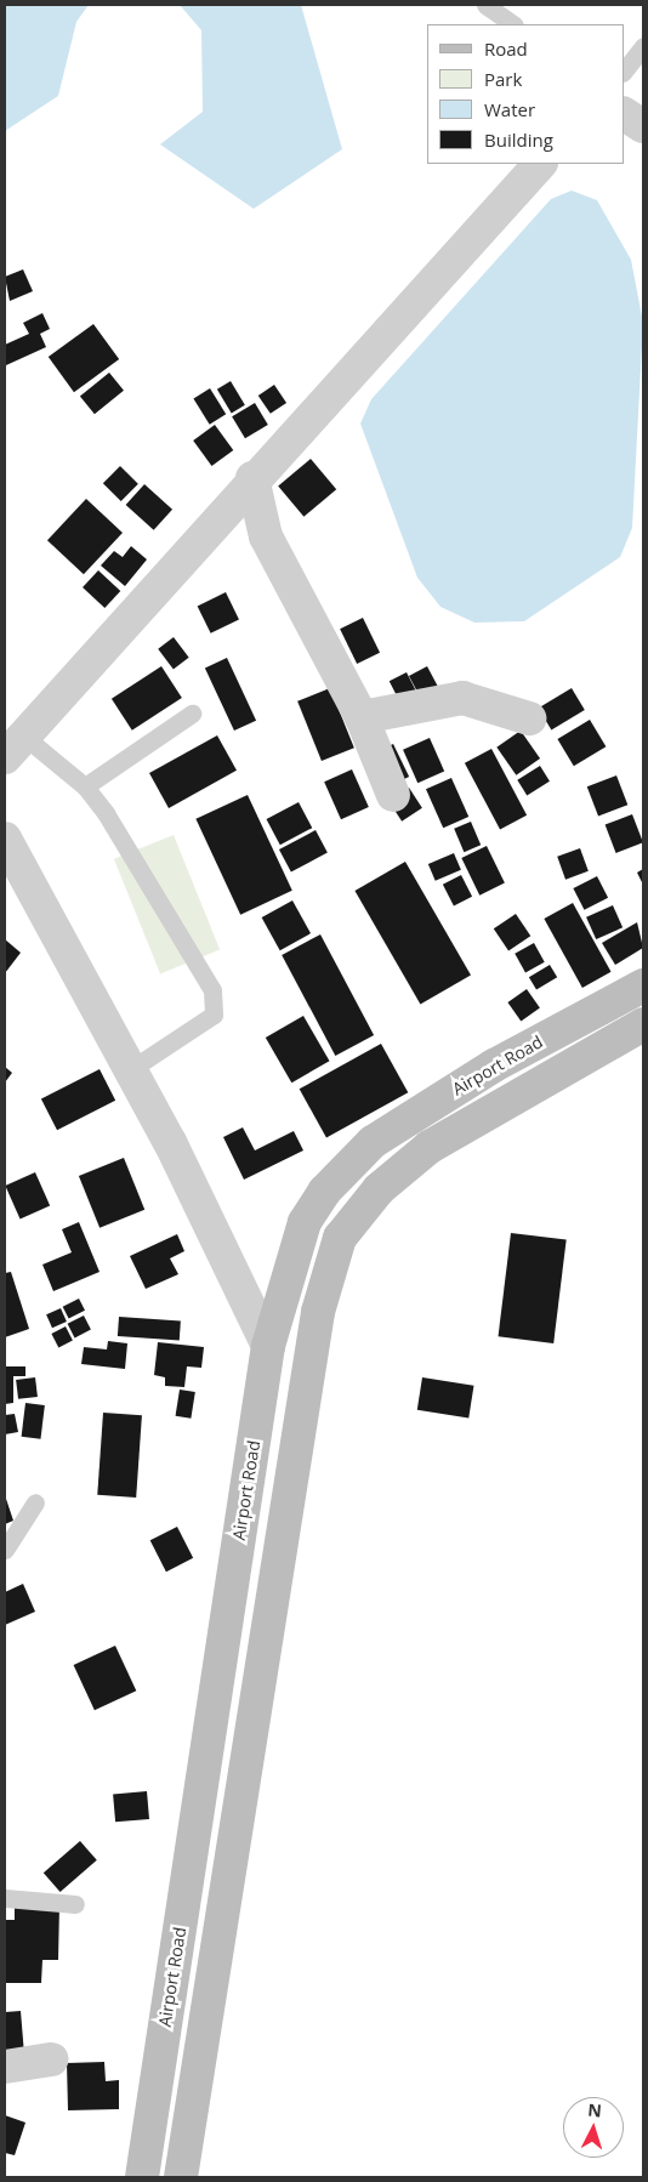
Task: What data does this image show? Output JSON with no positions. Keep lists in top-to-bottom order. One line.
{"streets":{"main road":["Airport Road"]},"legend":["Road","Park","Water","Building"],"north":"top"}
